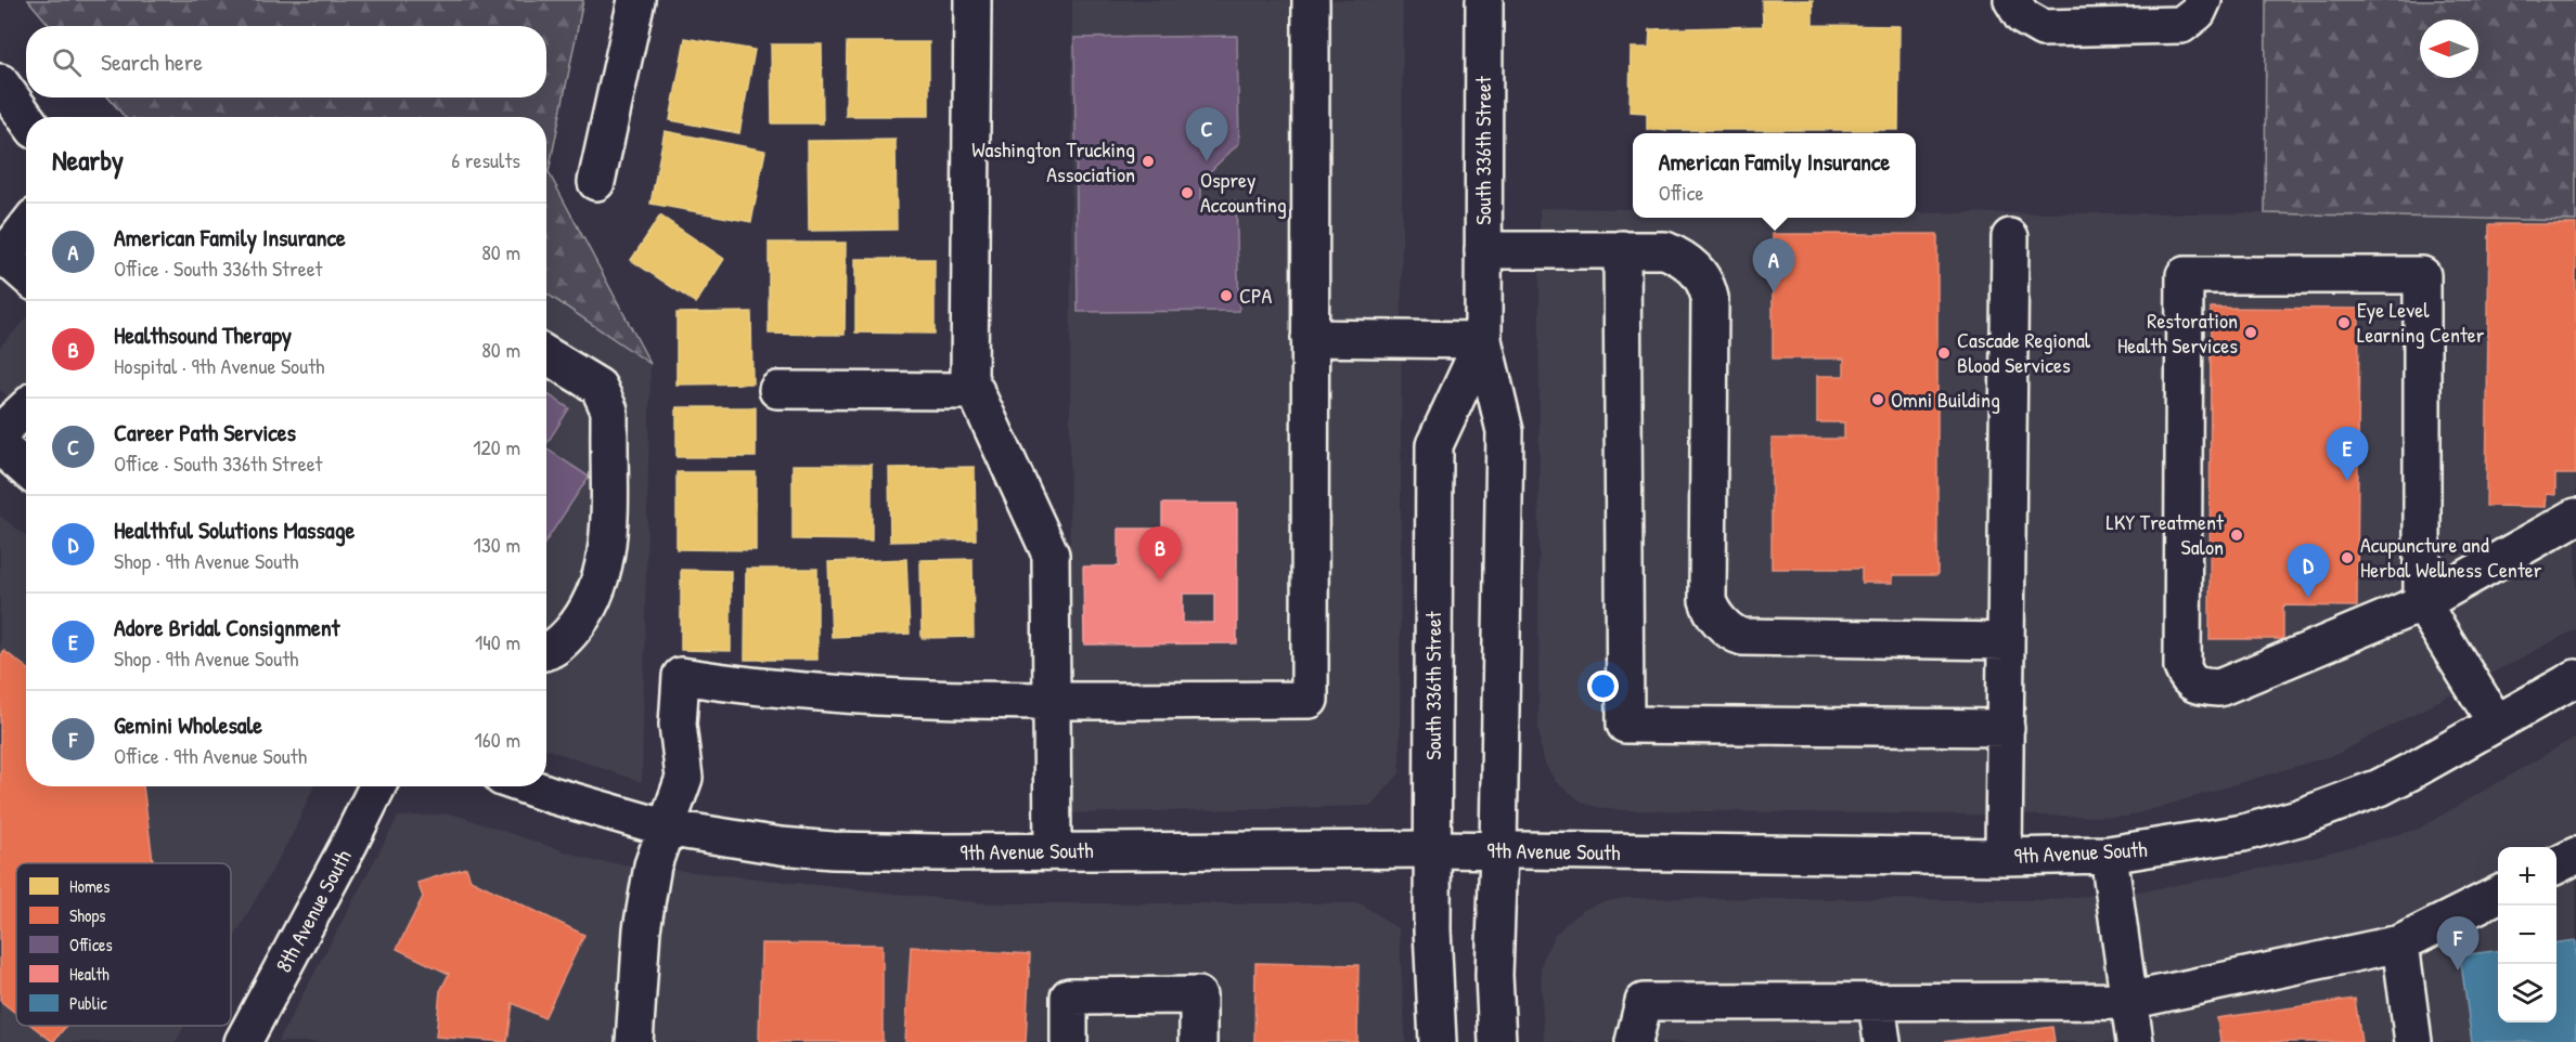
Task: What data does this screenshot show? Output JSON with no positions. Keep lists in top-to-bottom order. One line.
{"streets":{"street":["South 336th Street","9th Avenue South","8th Avenue South"]},"crossings":[["South 336th Street","9th Avenue South"]],"places":["Washington Trucking Association","Osprey Accounting","CPA","Eye Level Learning Center","Restoration Health Services","Cascade Regional Blood Services","Omni Building","LKY Treatment Salon","Acupuncture and Herbal Wellness Center"],"legend":["Homes","Shops","Offices","Health","Public"],"north":"left","page":{"search":"Search here","pins":["C","A","E","B","D","F"],"heading":["Nearby","6 results"],"popup":["American Family Insurance","Office"],"list":[{"mark":"A","name":"American Family Insurance","note":"Office · South 336th Street","value":"80 m"},{"mark":"B","name":"Healthsound Therapy","note":"Hospital · 9th Avenue South","value":"80 m"},{"mark":"C","name":"Career Path Services","note":"Office · South 336th Street","value":"120 m"},{"mark":"D","name":"Healthful Solutions Massage","note":"Shop · 9th Avenue South","value":"130 m"},{"mark":"E","name":"Adore Bridal Consignment","note":"Shop · 9th Avenue South","value":"140 m"},{"mark":"F","name":"Gemini Wholesale","note":"Office · 9th Avenue South","value":"160 m"}],"map_buttons":["+","−"]}}
